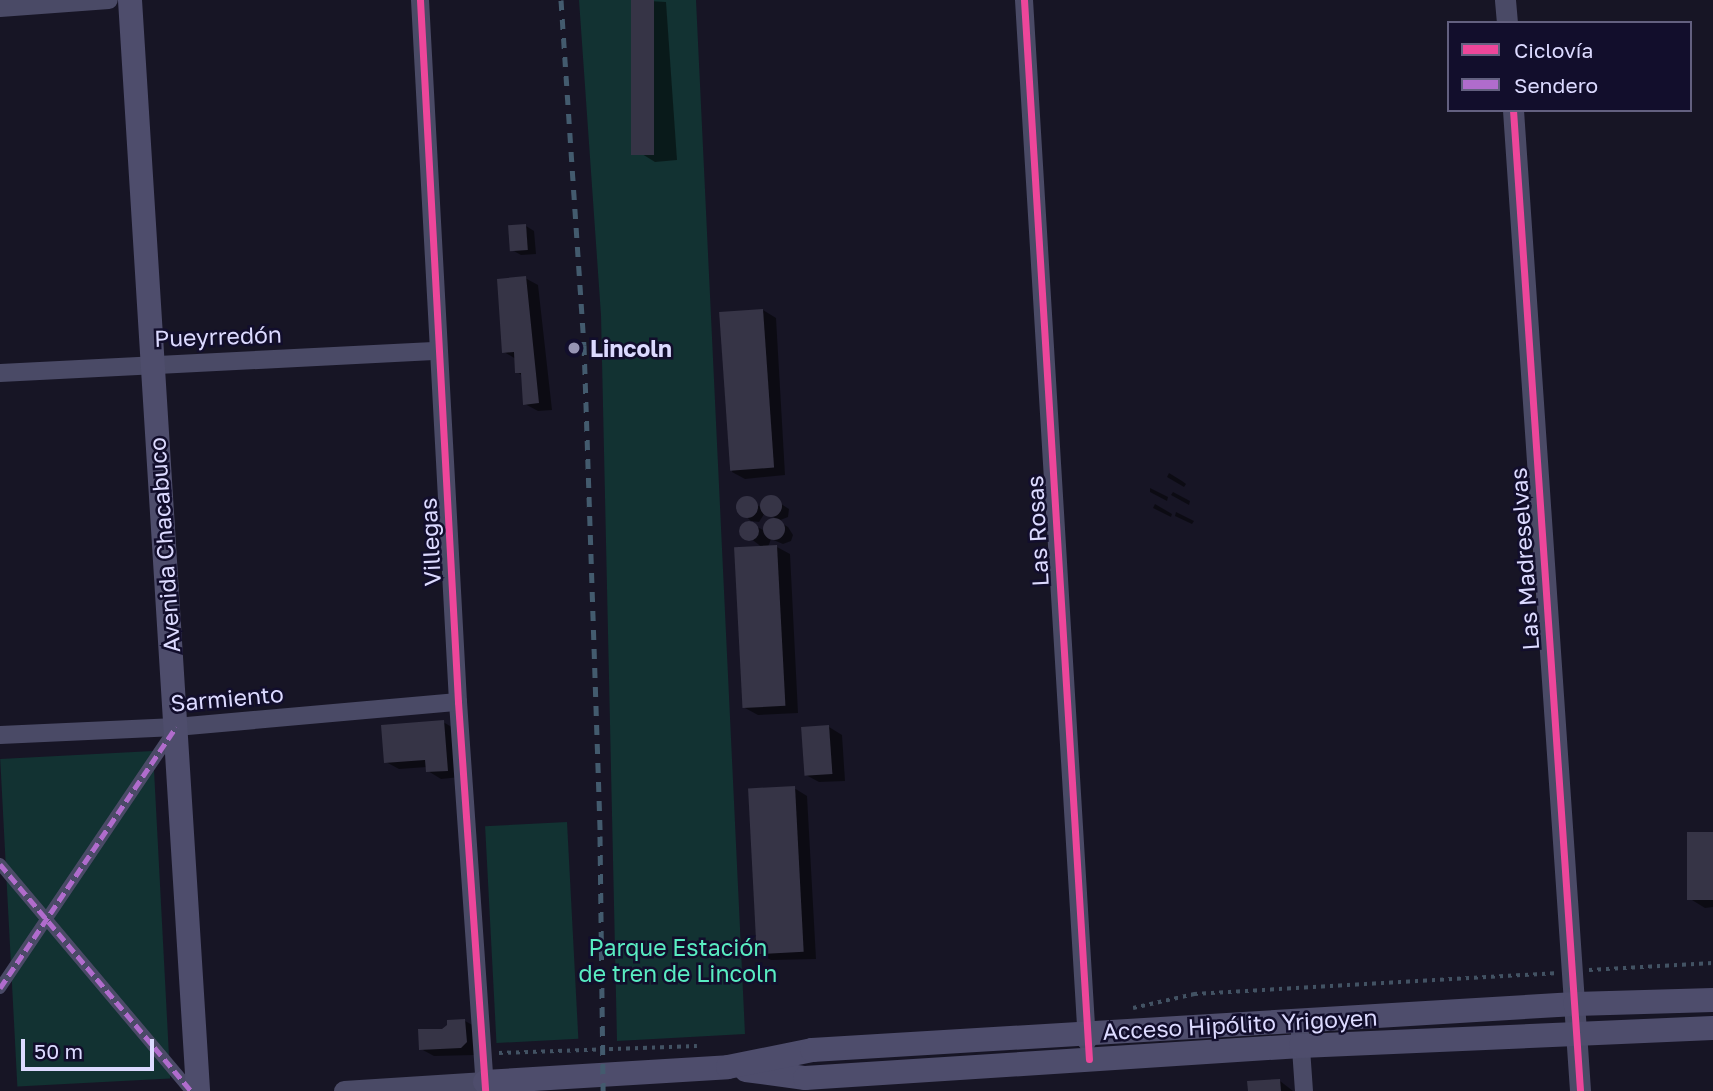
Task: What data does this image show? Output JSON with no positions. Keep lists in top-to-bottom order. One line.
{"streets":{"main road":["Avenida Chacabuco","Acceso Hipólito Yrigoyen"],"street":["Pueyrredón","Las Rosas","Villegas","Las Madreselvas","Sarmiento"]},"crossings":[["Pueyrredón","Villegas"],["Pueyrredón","Avenida Chacabuco"],["Las Rosas","Acceso Hipólito Yrigoyen"],["Villegas","Sarmiento"],["Villegas","Acceso Hipólito Yrigoyen"],["Avenida Chacabuco","Sarmiento"],["Las Madreselvas","Acceso Hipólito Yrigoyen"]],"parks":["Parque Estación de tren de Lincoln"],"places":["Lincoln"],"legend":["Ciclovía","Sendero"],"scale_bar":"50 m"}
